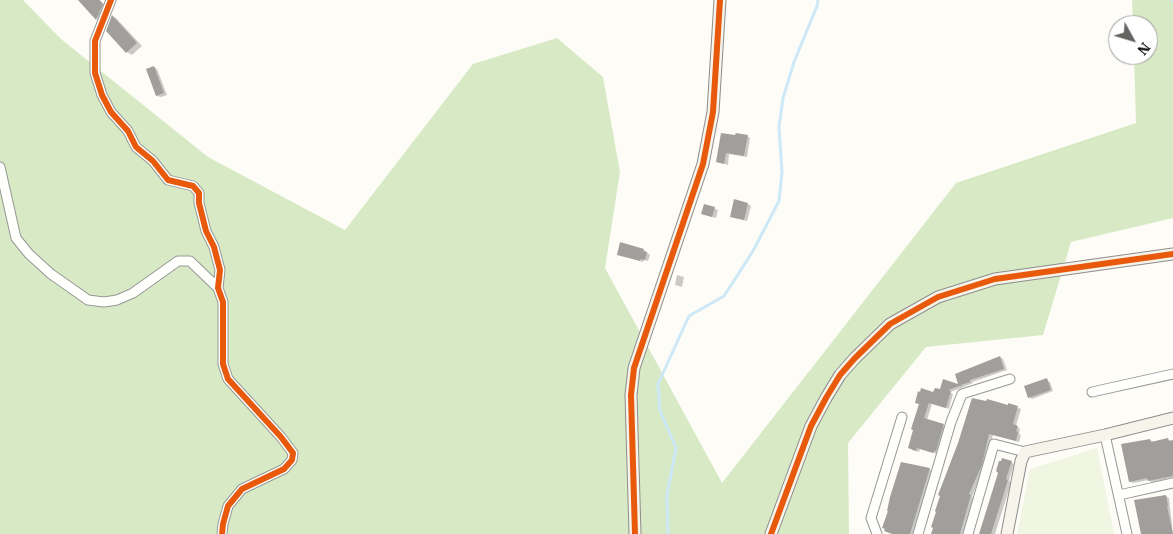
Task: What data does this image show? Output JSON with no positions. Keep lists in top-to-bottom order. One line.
{"north":"bottom right"}
